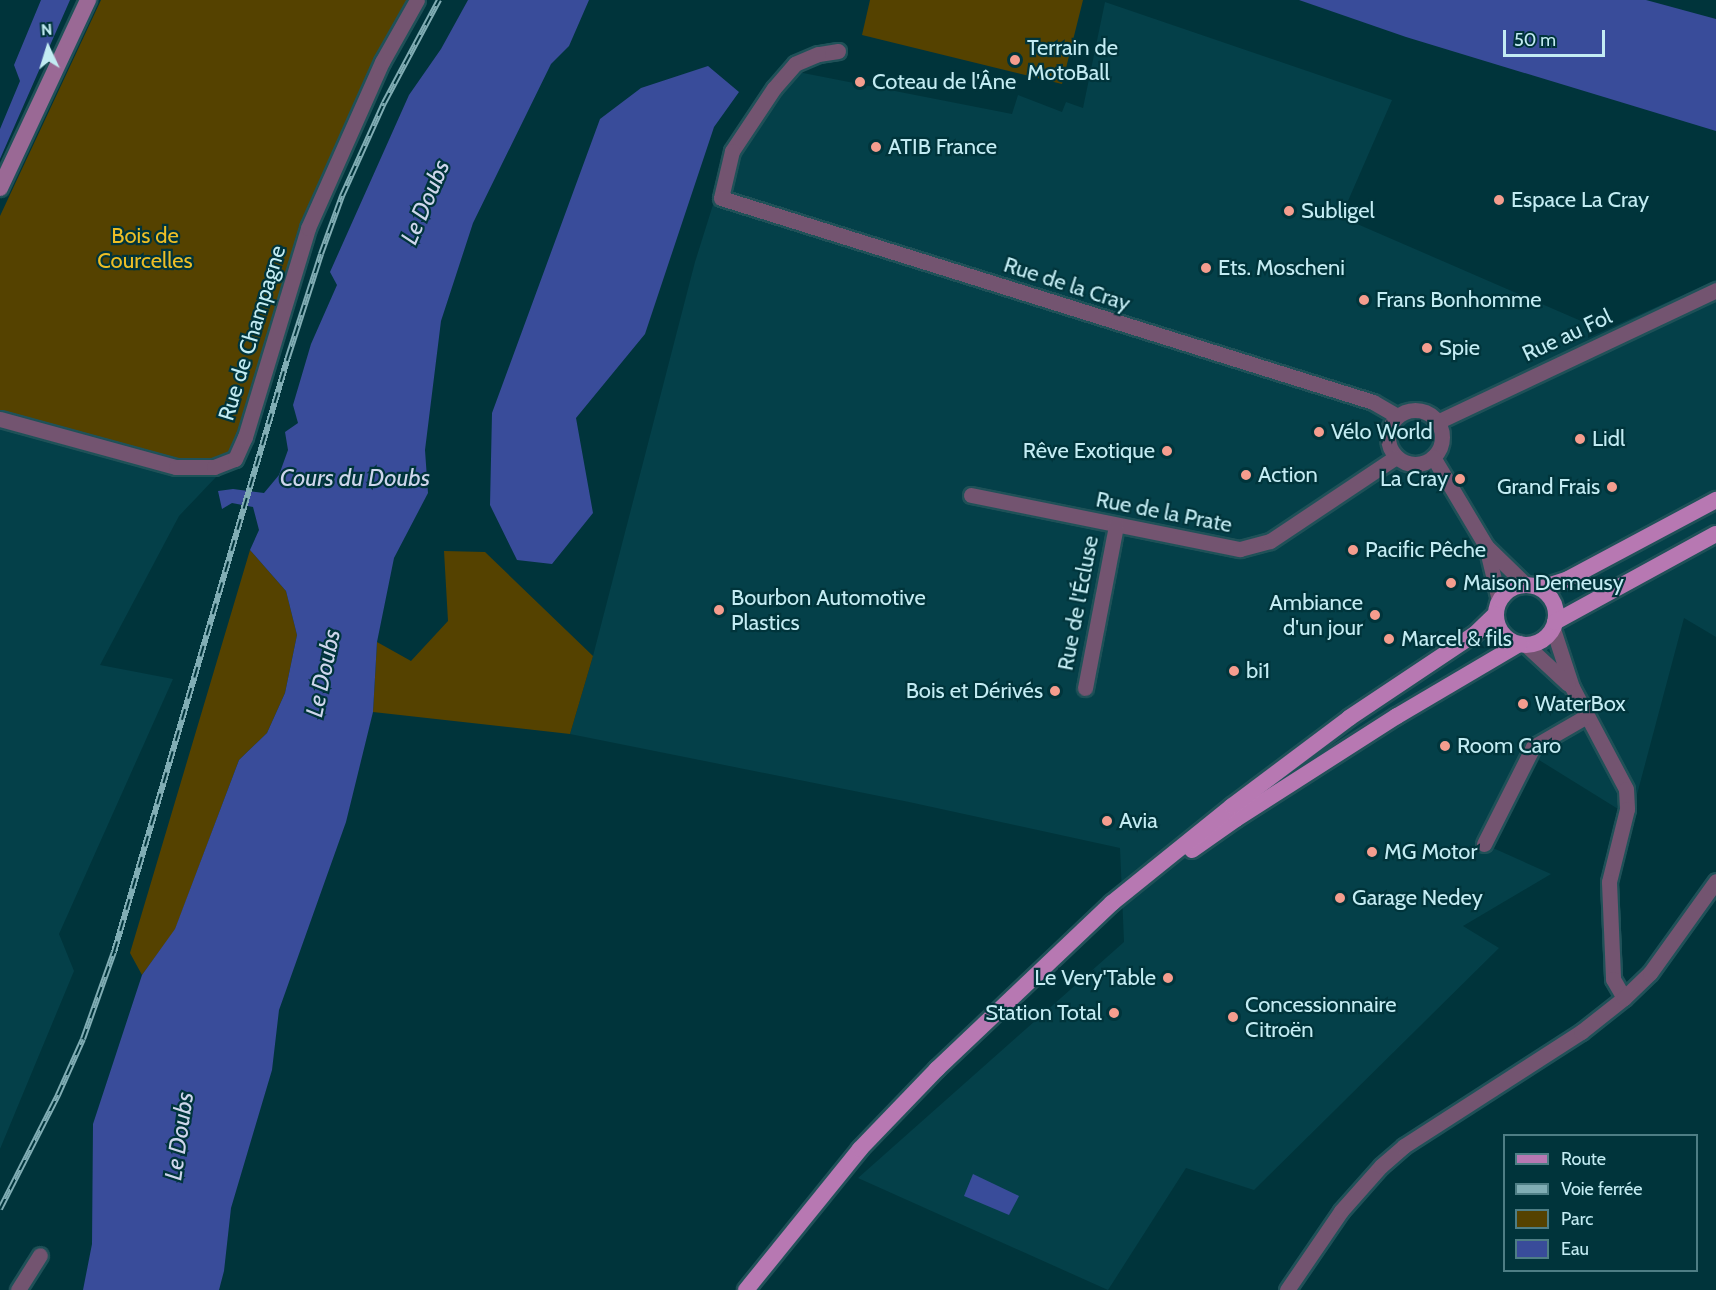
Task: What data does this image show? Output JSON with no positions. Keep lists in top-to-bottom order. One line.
{"streets":{"street":["Rue de la Cray","Rue de Champagne","Rue au Fol","Rue de la Prate","Rue de l'Écluse"]},"crossings":[["Rue de la Cray","Rue au Fol"],["Rue de la Cray","Rue de la Prate"],["Rue au Fol","Rue de la Prate"],["Rue de la Prate","Rue de l'Écluse"]],"water":["Le Doubs","Cours du Doubs"],"parks":["Bois de Courcelles"],"places":["Terrain de MotoBall","Coteau de l'Âne","ATIB France","Espace La Cray","Subligel","Ets. Moscheni","Frans Bonhomme","Spie","Vélo World","Lidl","Rêve Exotique","Action","La Cray","Grand Frais","Pacific Pêche","Maison Demeusy","Bourbon Automotive Plastics","Ambiance d'un jour","Marcel & fils","bi1","Bois et Dérivés","WaterBox","Room Caro","Avia","MG Motor","Garage Nedey","Le Very'Table","Station Total","Concessionnaire Citroën"],"legend":["Route","Voie ferrée","Parc","Eau"],"scale_bar":"50 m","north":"top"}
